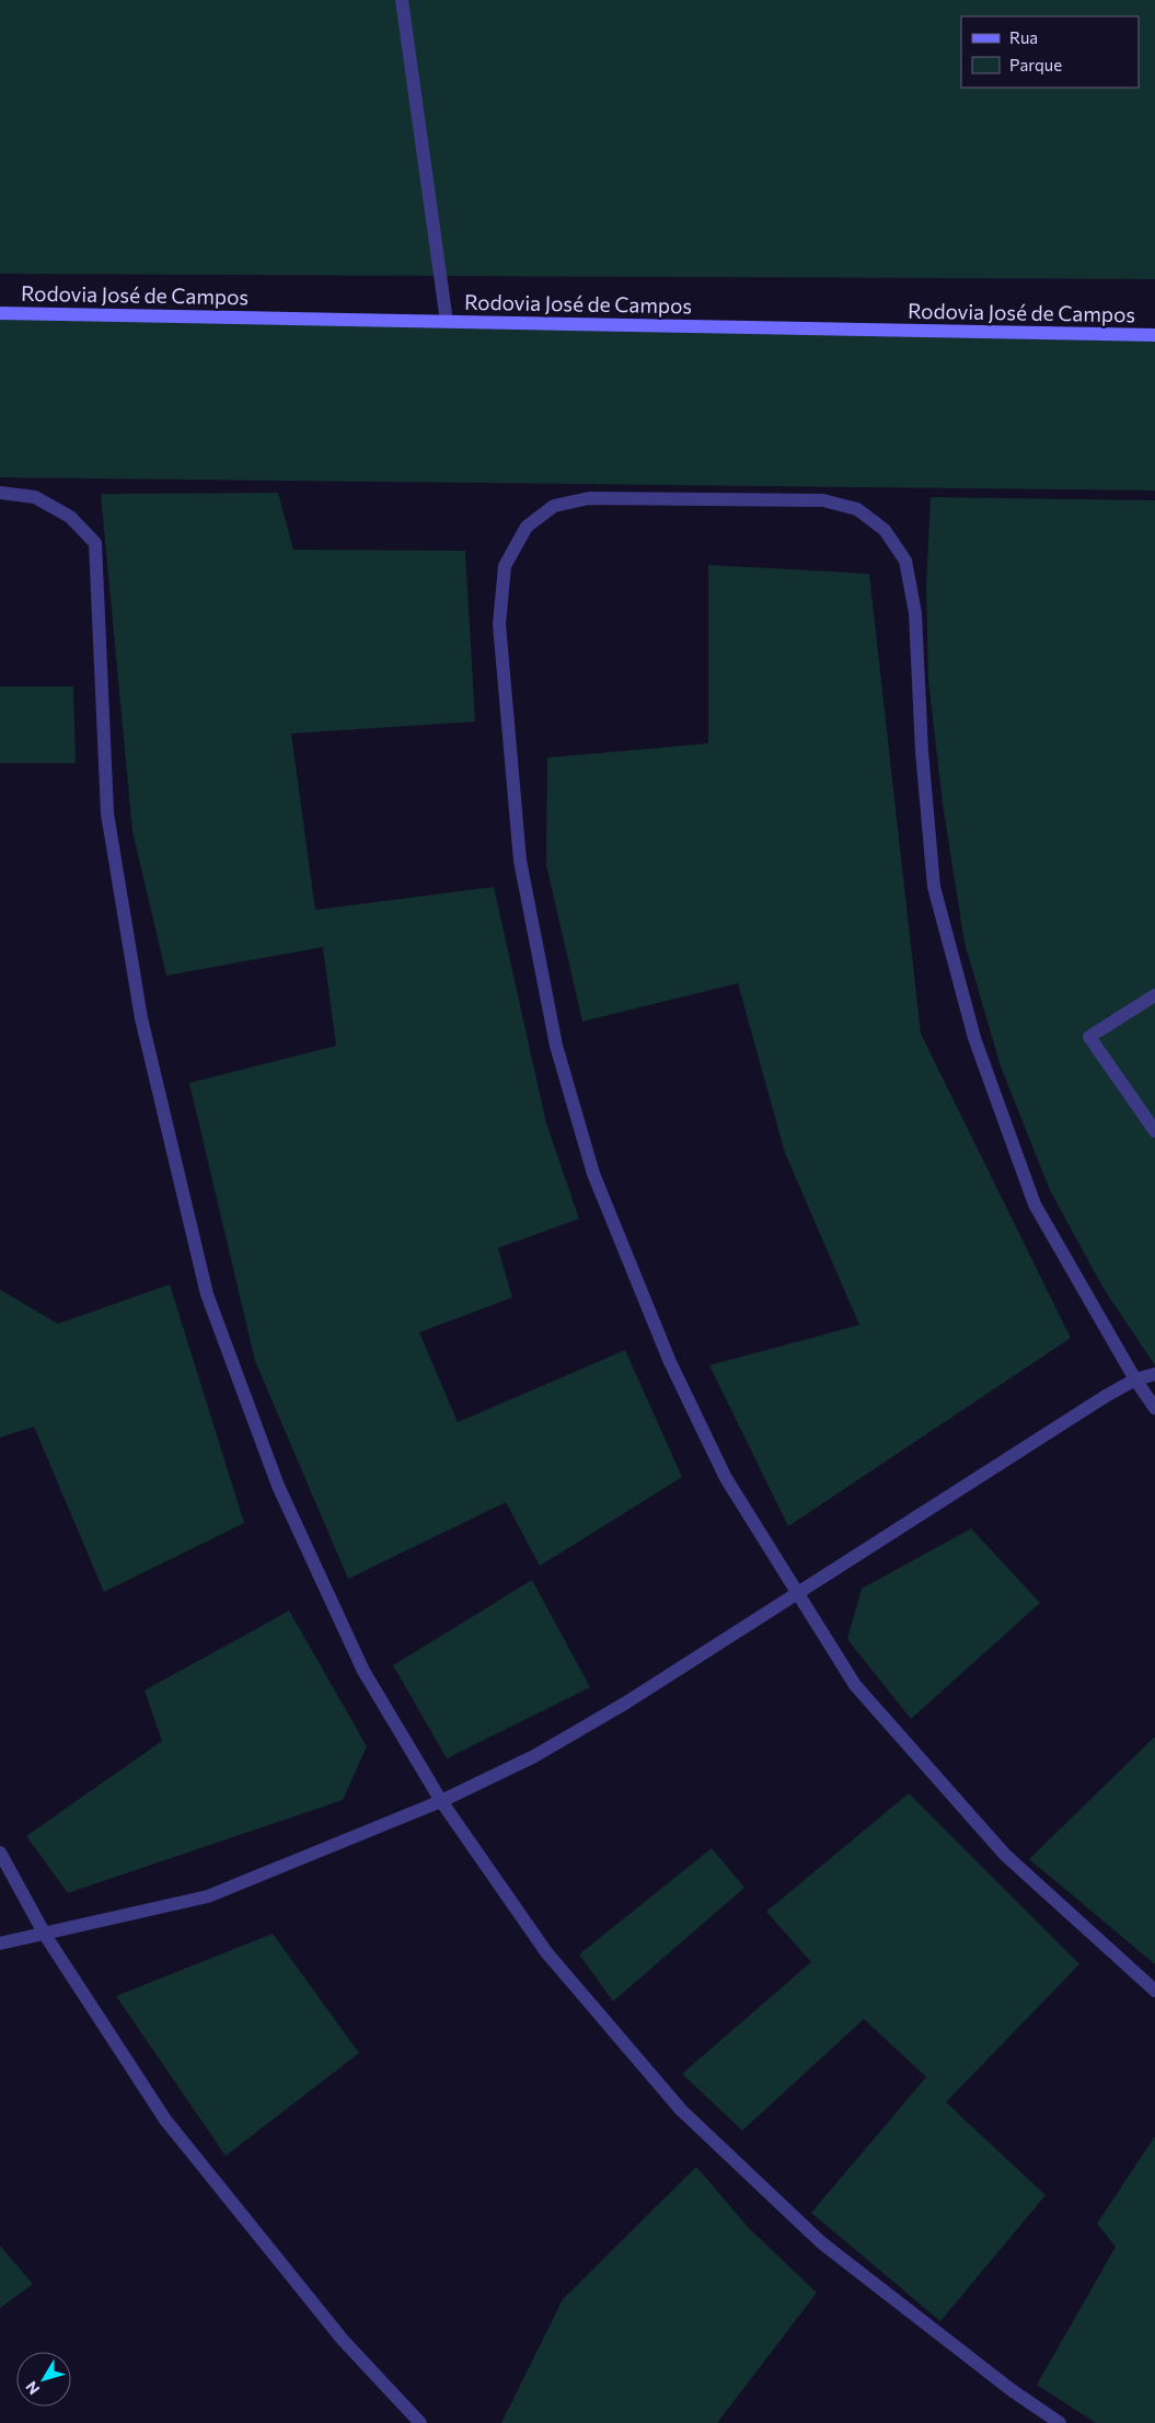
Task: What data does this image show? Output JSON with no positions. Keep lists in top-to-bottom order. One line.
{"streets":{"main road":["Rodovia José de Campos"]},"legend":["Rua","Parque"],"north":"bottom left"}
